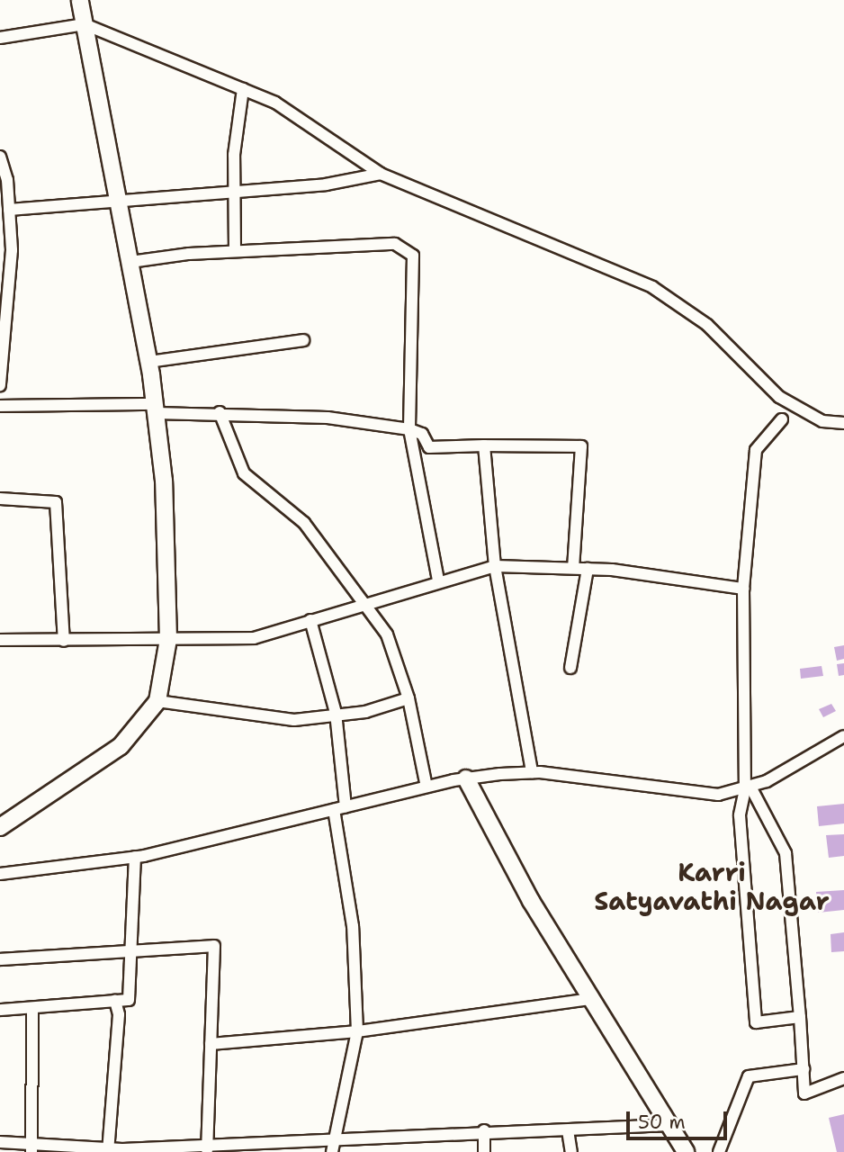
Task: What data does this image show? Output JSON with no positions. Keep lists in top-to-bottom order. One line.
{"districts":["Karri Satyavathi Nagar"],"scale_bar":"50 m"}
